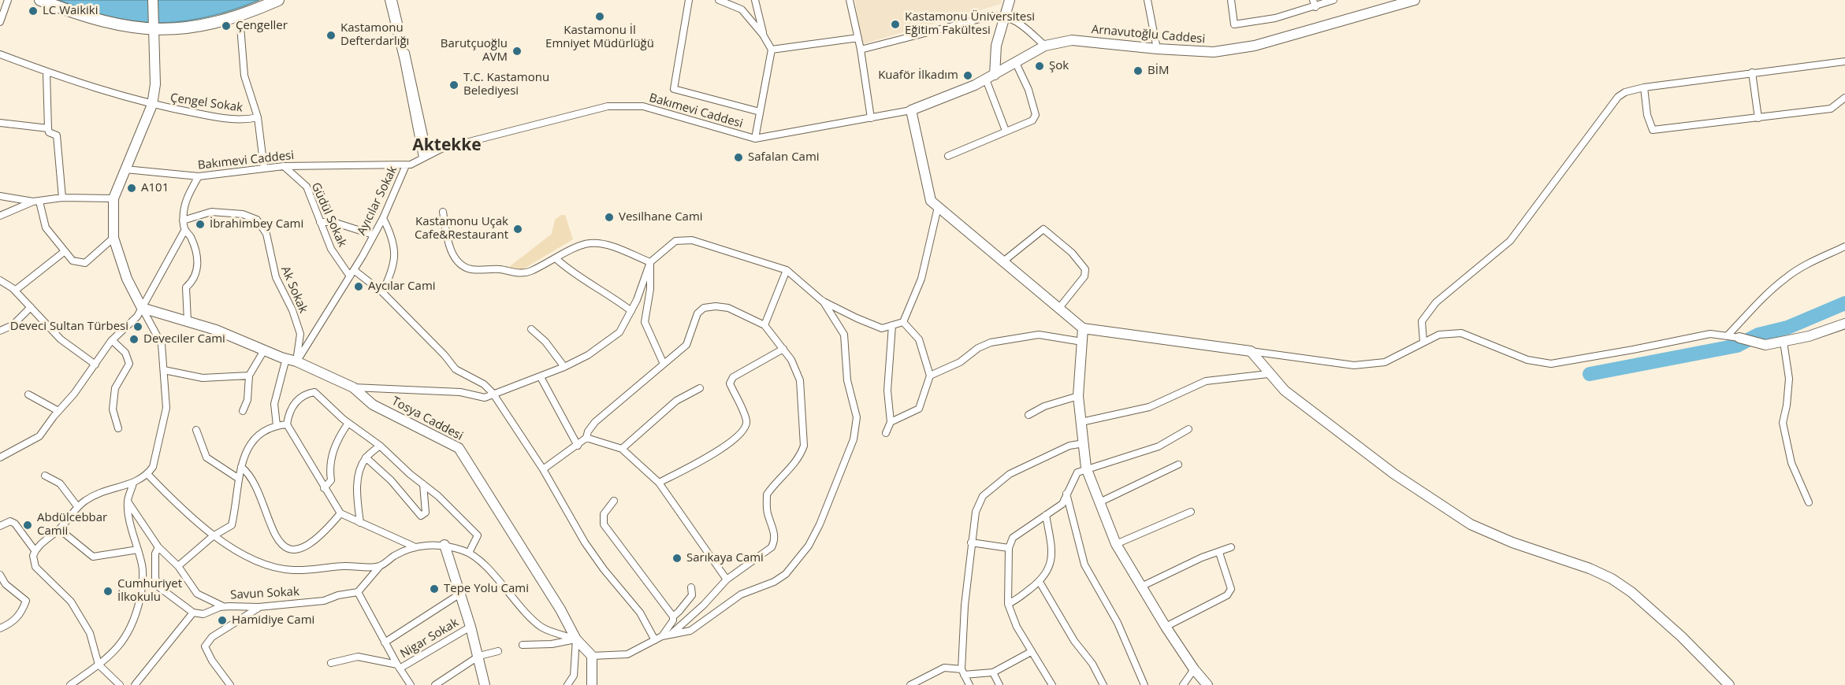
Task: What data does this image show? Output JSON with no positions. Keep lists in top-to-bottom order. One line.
{"streets":{"street":["Arnavutoğlu Caddesi","Çengel Sokak","Bakımevi Caddesi","Ayıcılar Sokak","Güdül Sokak","Ak Sokak","Tosya Caddesi","Savun Sokak","Nigar Sokak"]},"crossings":[["Arnavutoğlu Caddesi","Bakımevi Caddesi"],["Bakımevi Caddesi","Ayıcılar Sokak"],["Bakımevi Caddesi","Güdül Sokak"],["Ayıcılar Sokak","Güdül Sokak"],["Ayıcılar Sokak","Ak Sokak"],["Ayıcılar Sokak","Tosya Caddesi"],["Ak Sokak","Tosya Caddesi"],["Savun Sokak","Nigar Sokak"]],"districts":["Aktekke"],"places":["LC Waikiki","Kastamonu İl Emniyet Müdürlüğü","Kastamonu Üniversitesi Eğitim Fakültesi","Çengeller","Kastamonu Defterdarlığı","Barutçuoğlu AVM","Şok","BİM","Kuaför İlkadım","T.C. Kastamonu Belediyesi","Safalan Cami","A101","Vesilhane Cami","İbrahimbey Cami","Kastamonu Uçak Cafe&Restaurant","Aycılar Cami","Deveci Sultan Türbesi","Deveciler Cami","Abdülcebbar Camii","Sarıkaya Cami","Tepe Yolu Cami","Cumhuriyet İlkokulu","Hamidiye Cami"]}
